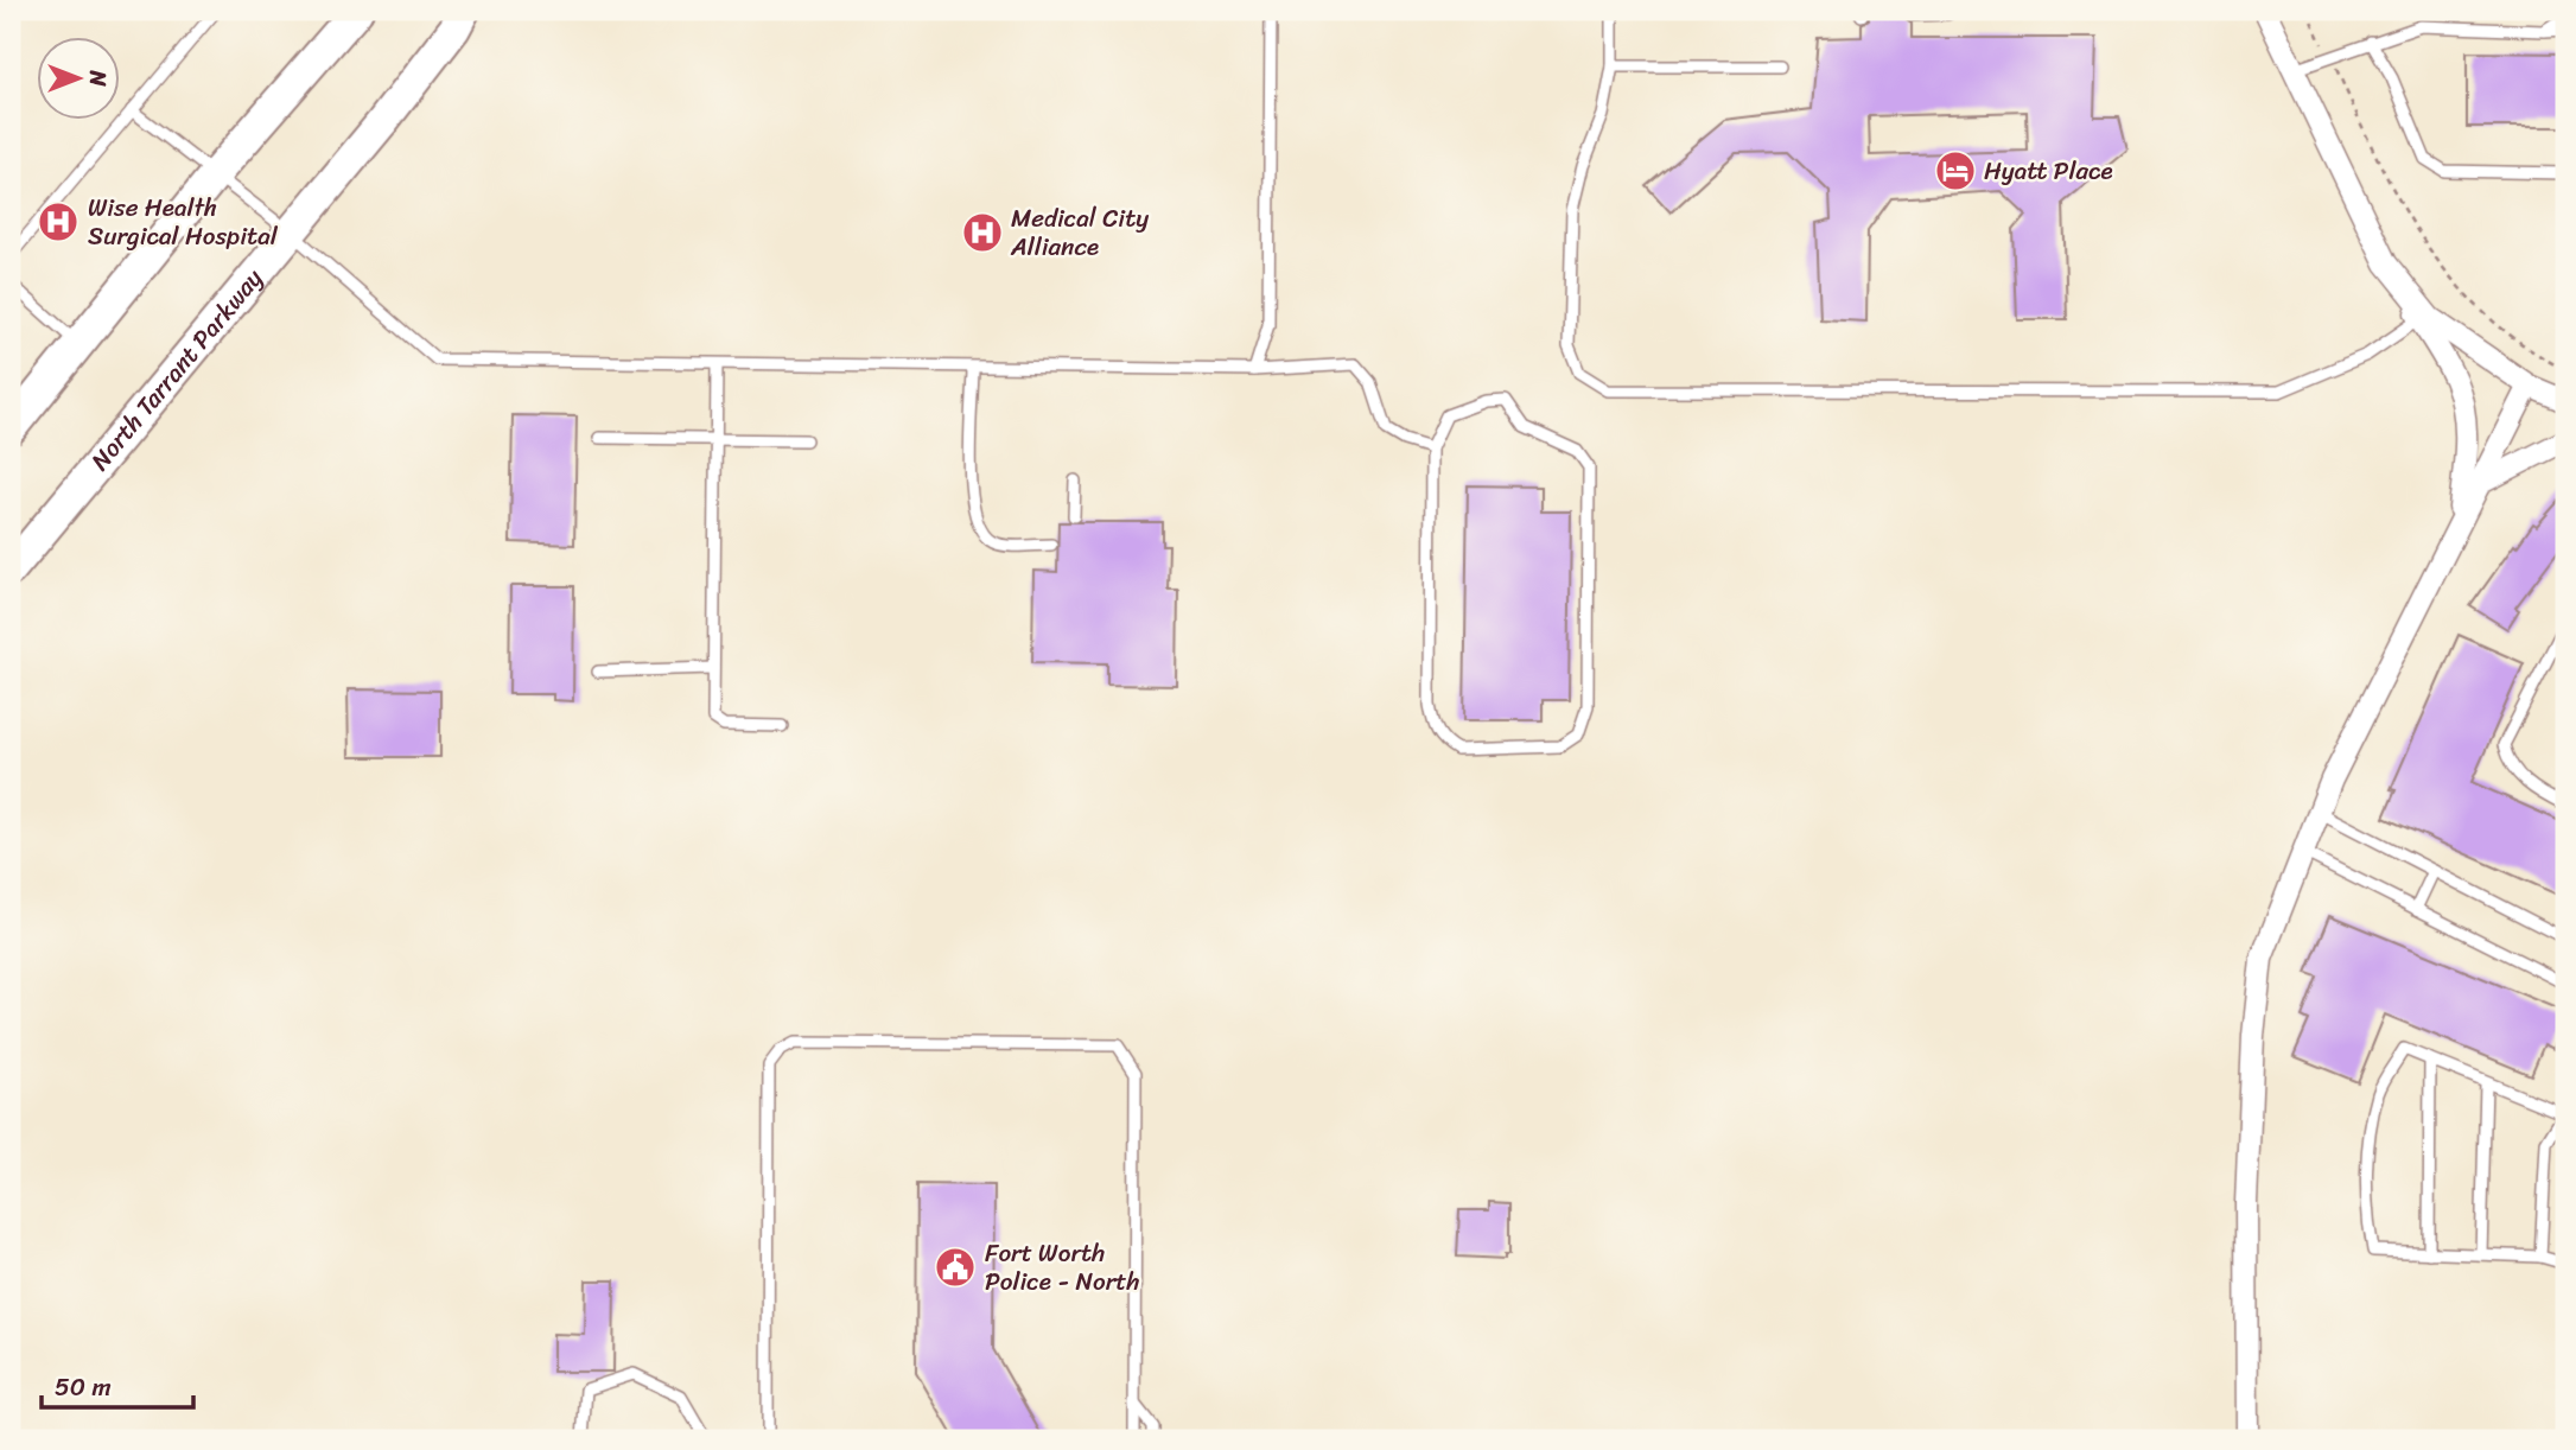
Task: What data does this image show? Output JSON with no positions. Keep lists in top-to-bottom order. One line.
{"streets":{"main road":["North Tarrant Parkway"]},"places":{"hotel":["Hyatt Place"],"hospital":["Wise Health Surgical Hospital","Medical City Alliance"],"public building":["Fort Worth Police - North"]},"scale_bar":"50 m","north":"right"}
